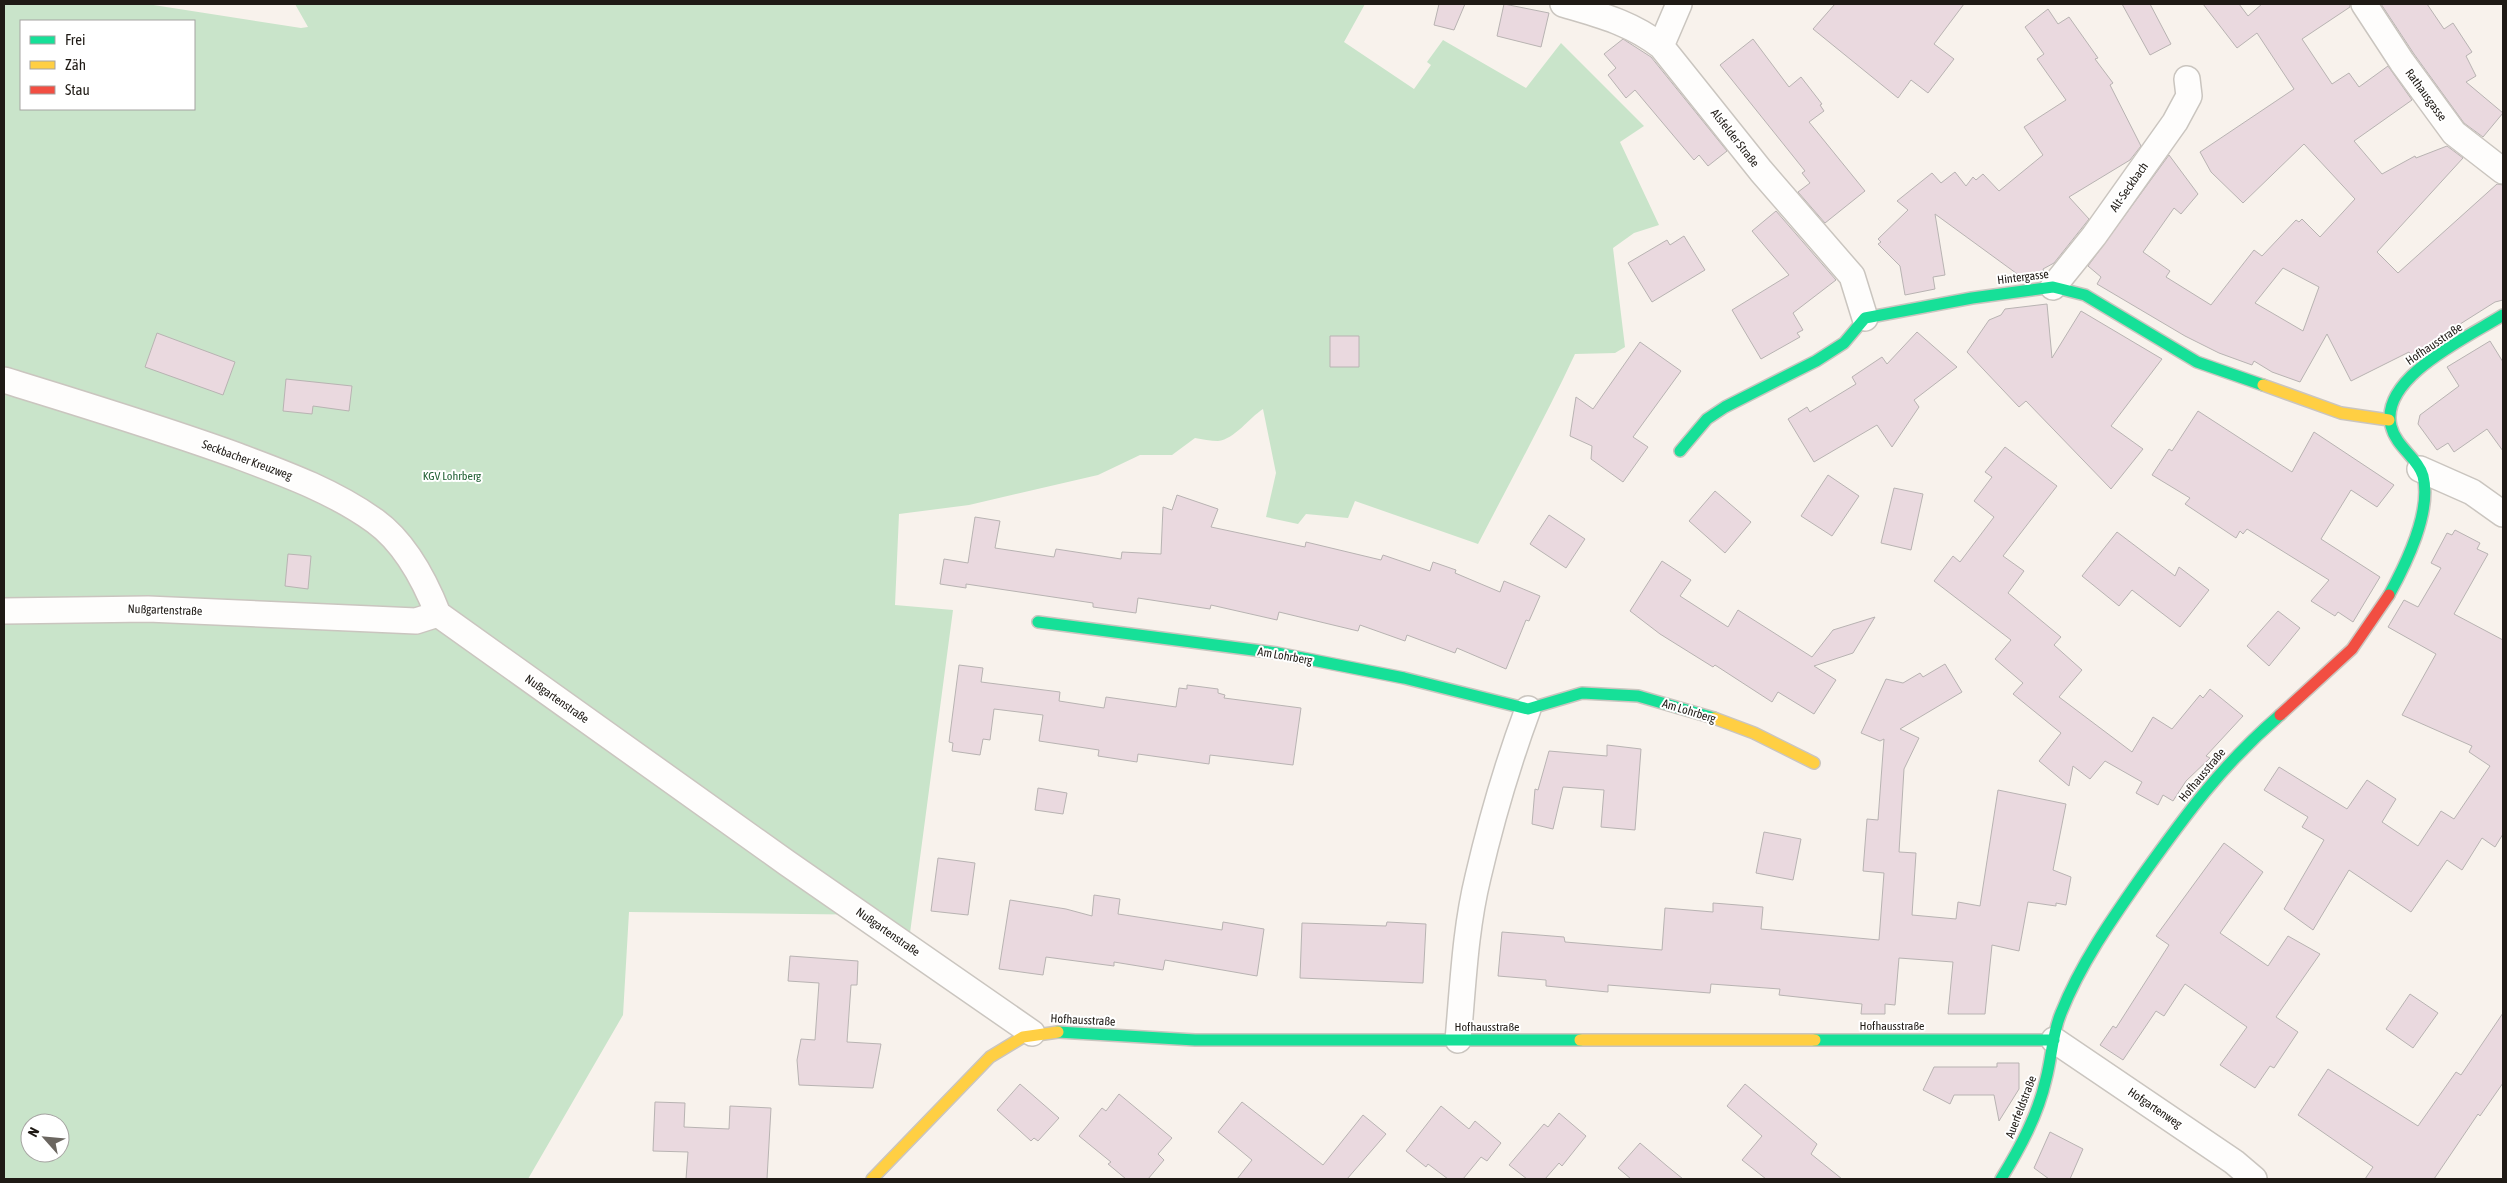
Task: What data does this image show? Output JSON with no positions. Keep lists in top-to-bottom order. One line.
{"streets":{"street":["Rathausgasse","Alsfelder Straße","Alt-Seckbach","Hintergasse","Hofhausstraße","Seckbacher Kreuzweg","Nußgartenstraße","Am Lohrberg","Auerfeldstraße","Hofgartenweg"]},"crossings":[["Alsfelder Straße","Hintergasse"],["Alt-Seckbach","Hintergasse"],["Hintergasse","Hofhausstraße"],["Hofhausstraße","Nußgartenstraße"],["Hofhausstraße","Auerfeldstraße"],["Hofhausstraße","Hofgartenweg"],["Seckbacher Kreuzweg","Nußgartenstraße"],["Auerfeldstraße","Hofgartenweg"]],"parks":["KGV Lohrberg"],"legend":["Frei","Zäh","Stau"],"north":"top left"}
